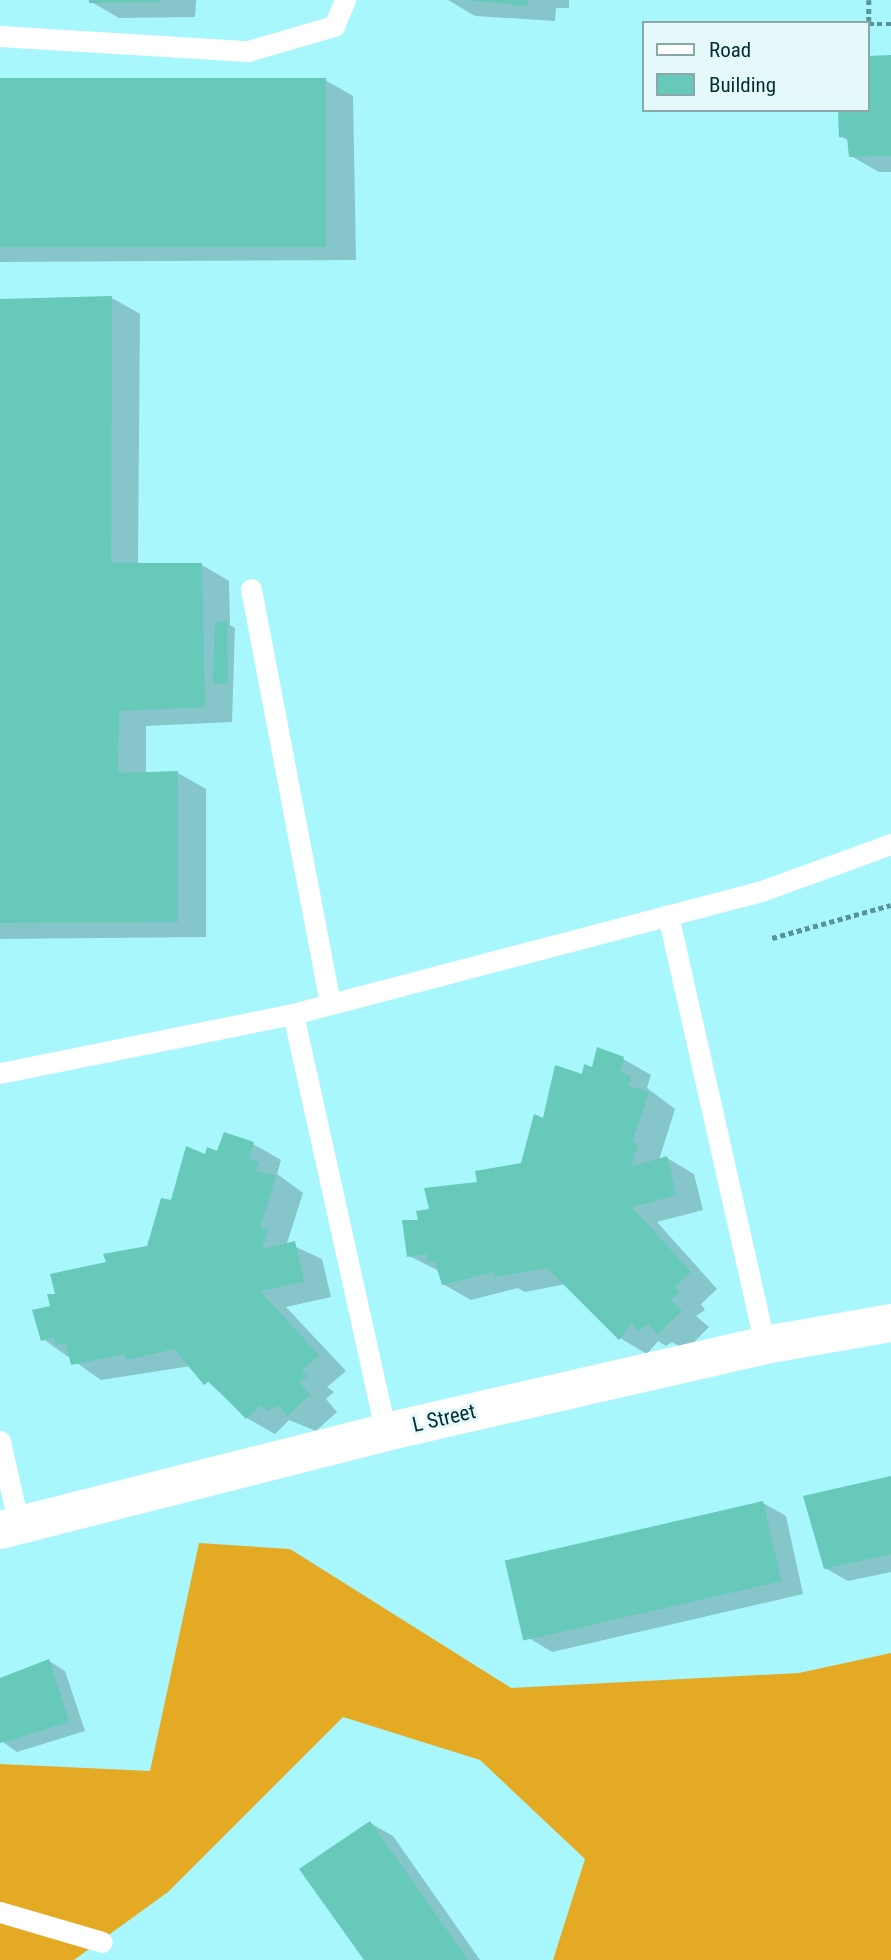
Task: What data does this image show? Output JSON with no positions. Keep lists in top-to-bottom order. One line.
{"streets":{"street":["L Street"]},"legend":["Road","Building"]}
